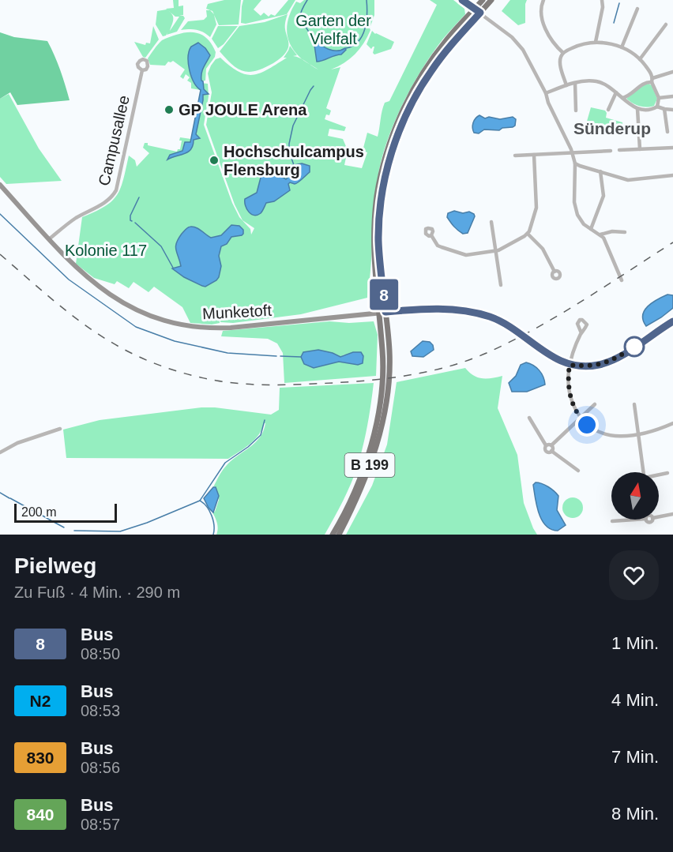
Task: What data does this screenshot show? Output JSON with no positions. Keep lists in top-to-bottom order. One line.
{"streets":{"main road":["B 199"],"street":["Campusallee","Munketoft"]},"crossings":[["Campusallee","Munketoft"],["Munketoft","B 199"]],"districts":["Sünderup"],"parks":["Garten der Vielfalt","Kolonie 117"],"places":["GP JOULE Arena","Hochschulcampus Flensburg"],"lines":["bus line 8"],"scale_bar":"200 m","north":"top","page":{"on_map":"8","scale":"200 m","heading":["Pielweg","Zu Fuß · 4 Min. · 290 m"],"list":[{"mark":"8","name":"Bus","note":"08:50","value":"1 Min."},{"mark":"N2","name":"Bus","note":"08:53","value":"4 Min."},{"mark":"830","name":"Bus","note":"08:56","value":"7 Min."},{"mark":"840","name":"Bus","note":"08:57","value":"8 Min."}]}}
